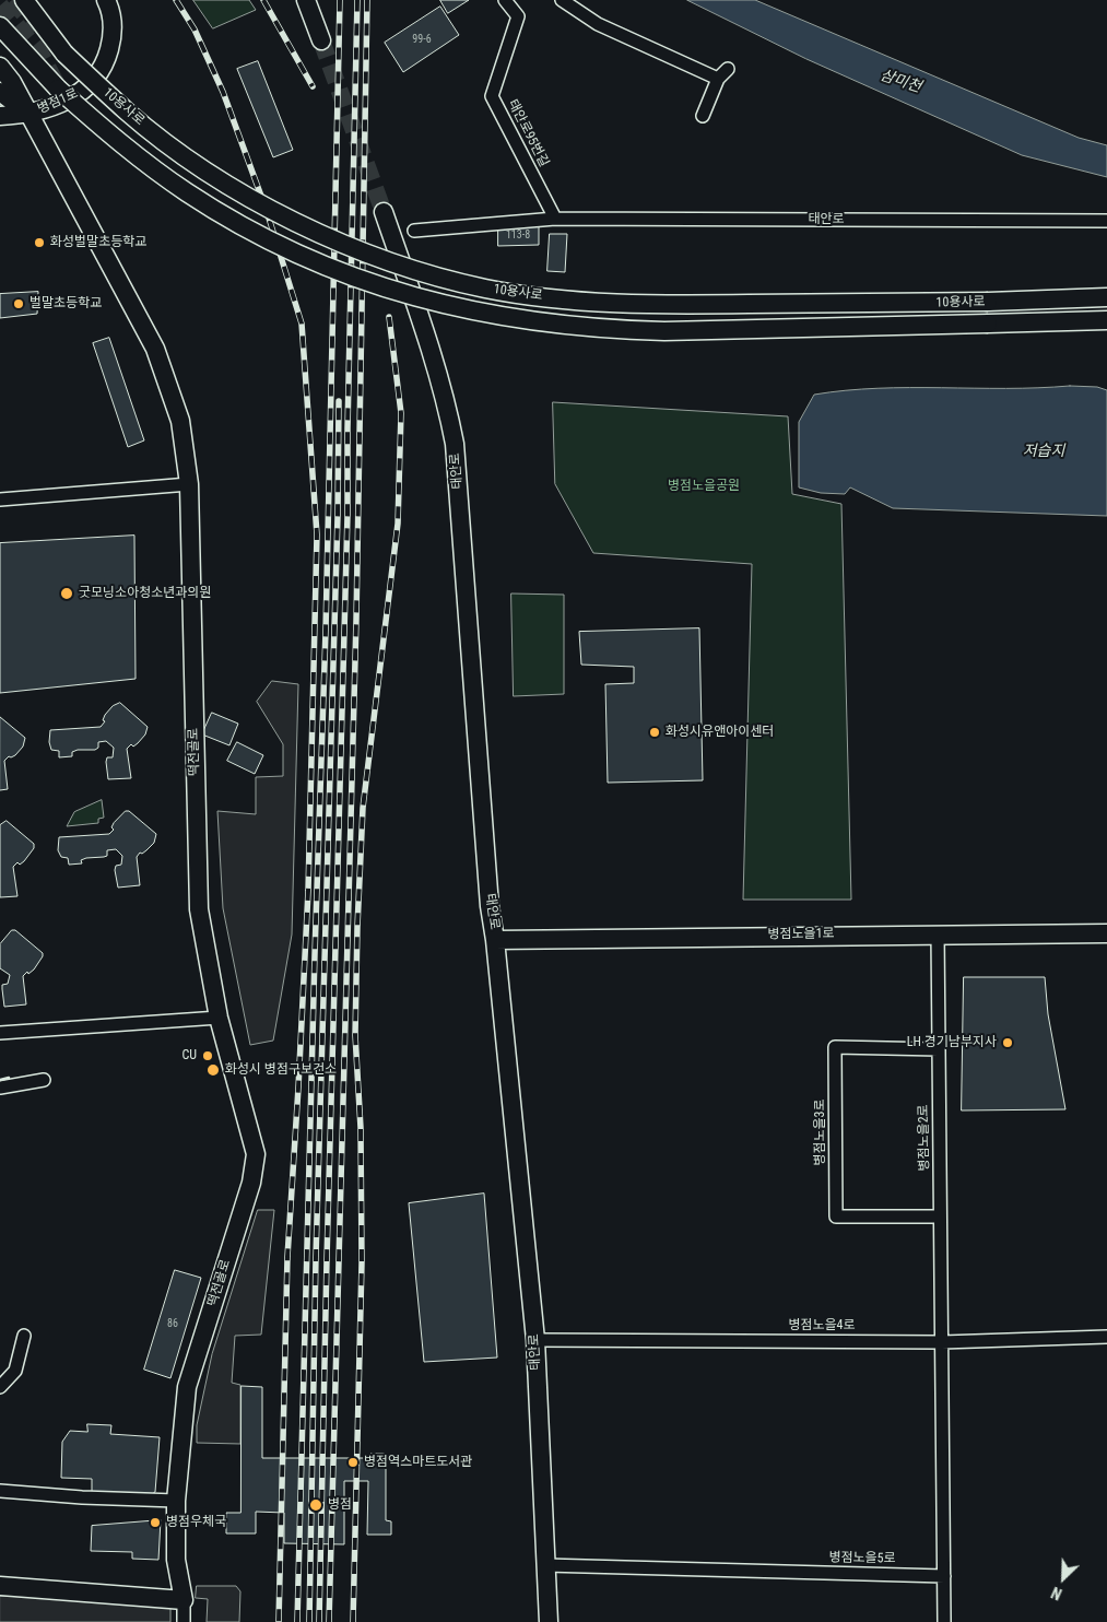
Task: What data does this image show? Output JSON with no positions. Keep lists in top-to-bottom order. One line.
{"streets":{"street":["병점1로","10용사로","태안로95번길","태안로","떡전골로","병점노을1로","병점노을3로","병점노을2로","병점노을4로","병점노을5로"]},"crossings":[["병점1로","떡전골로"],["태안로95번길","태안로"],["태안로","병점노을1로"],["태안로","병점노을4로"],["태안로","병점노을5로"],["병점노을1로","병점노을2로"],["병점노을3로","병점노을2로"],["병점노을2로","병점노을4로"]],"water":["삼미천","저습지"],"parks":["병점노을공원"],"places":["화성벌말초등학교","벌말초등학교","굿모닝소아청소년과의원","화성시유앤아이센터","LH 경기남부지사","CU","화성시 병점구보건소","병점역스마트도서관","병점","병점우체국"],"house_numbers":["99-6","113-8","86"],"north":"bottom left"}
